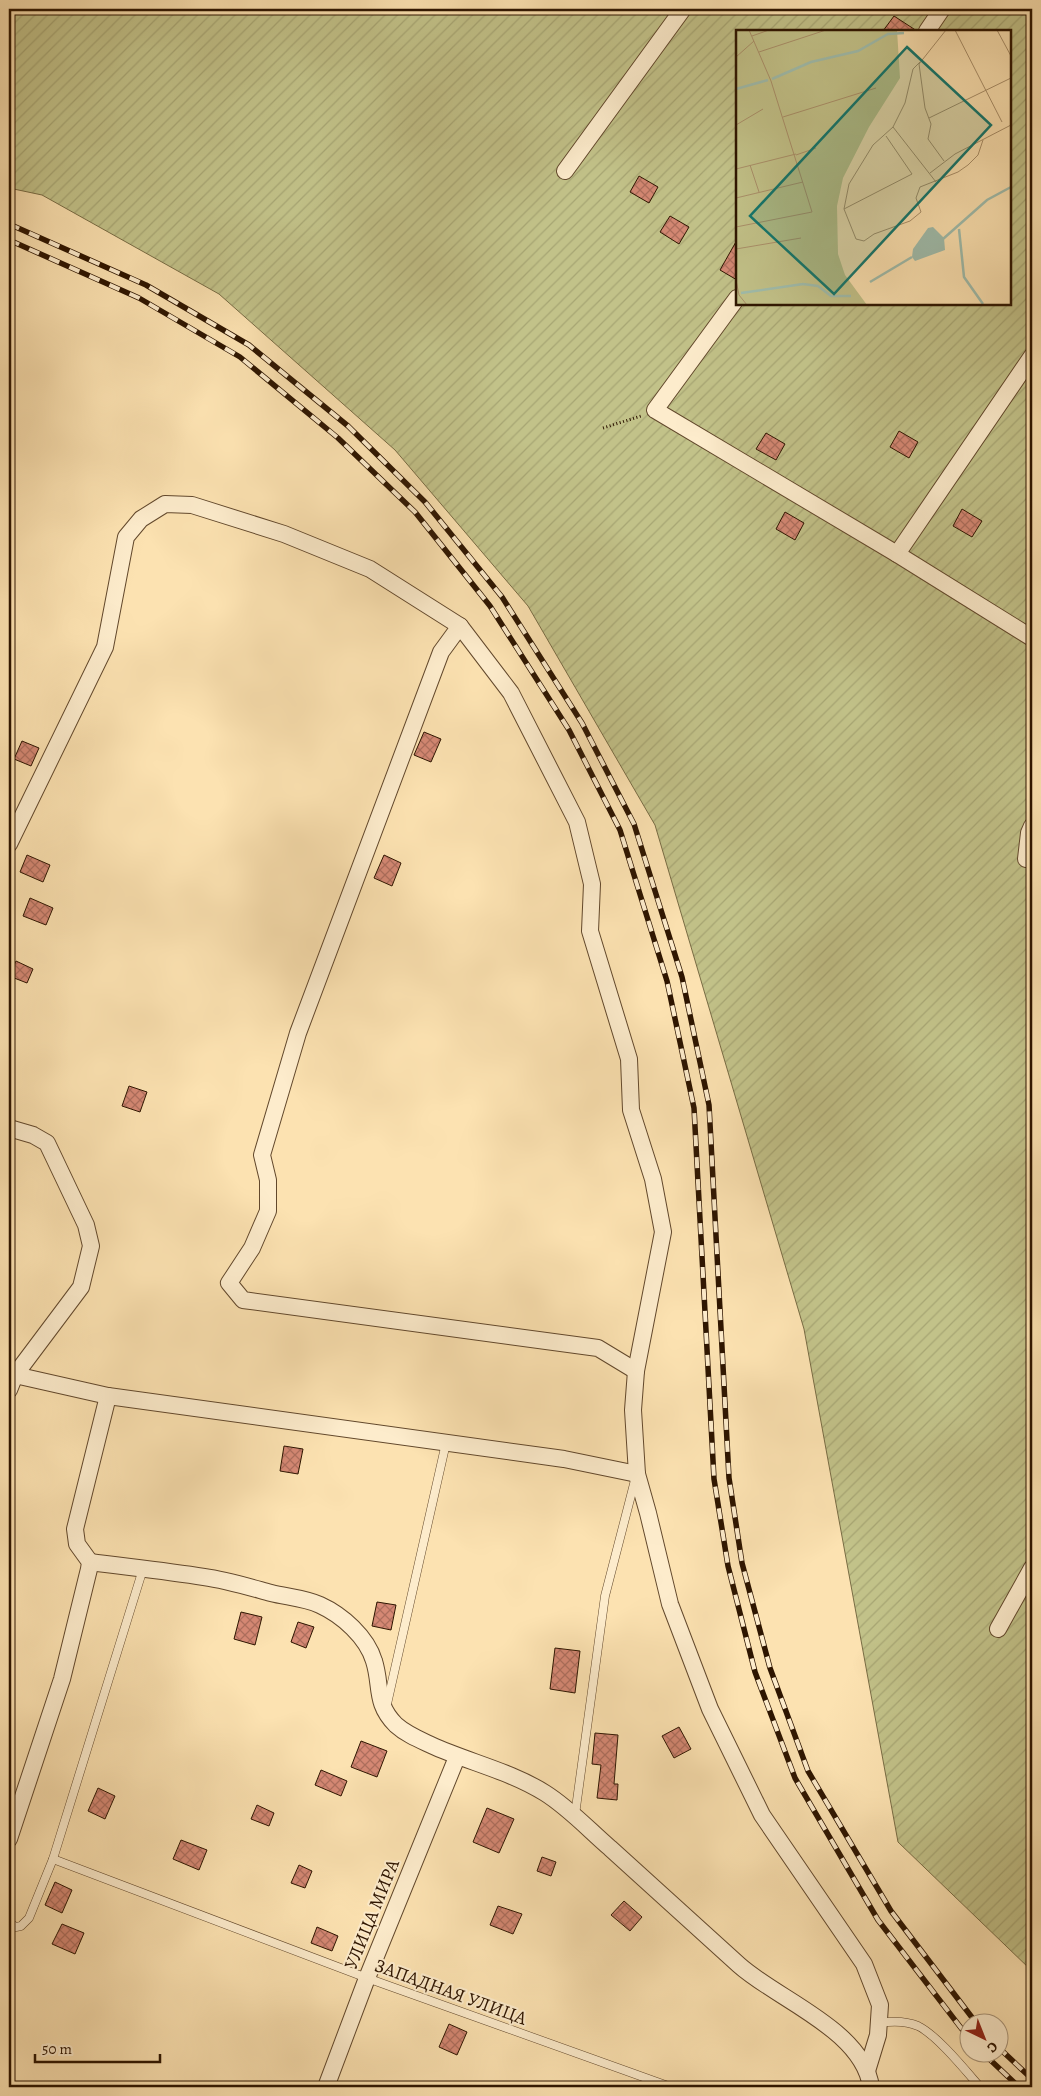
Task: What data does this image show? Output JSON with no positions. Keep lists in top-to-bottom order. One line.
{"streets":{"street":["УЛИЦА МИРА"],"lane":["ЗАПАДНАЯ УЛИЦА"]},"crossings":[["УЛИЦА МИРА","ЗАПАДНАЯ УЛИЦА"]],"scale_bar":"50 m","north":"bottom right"}
